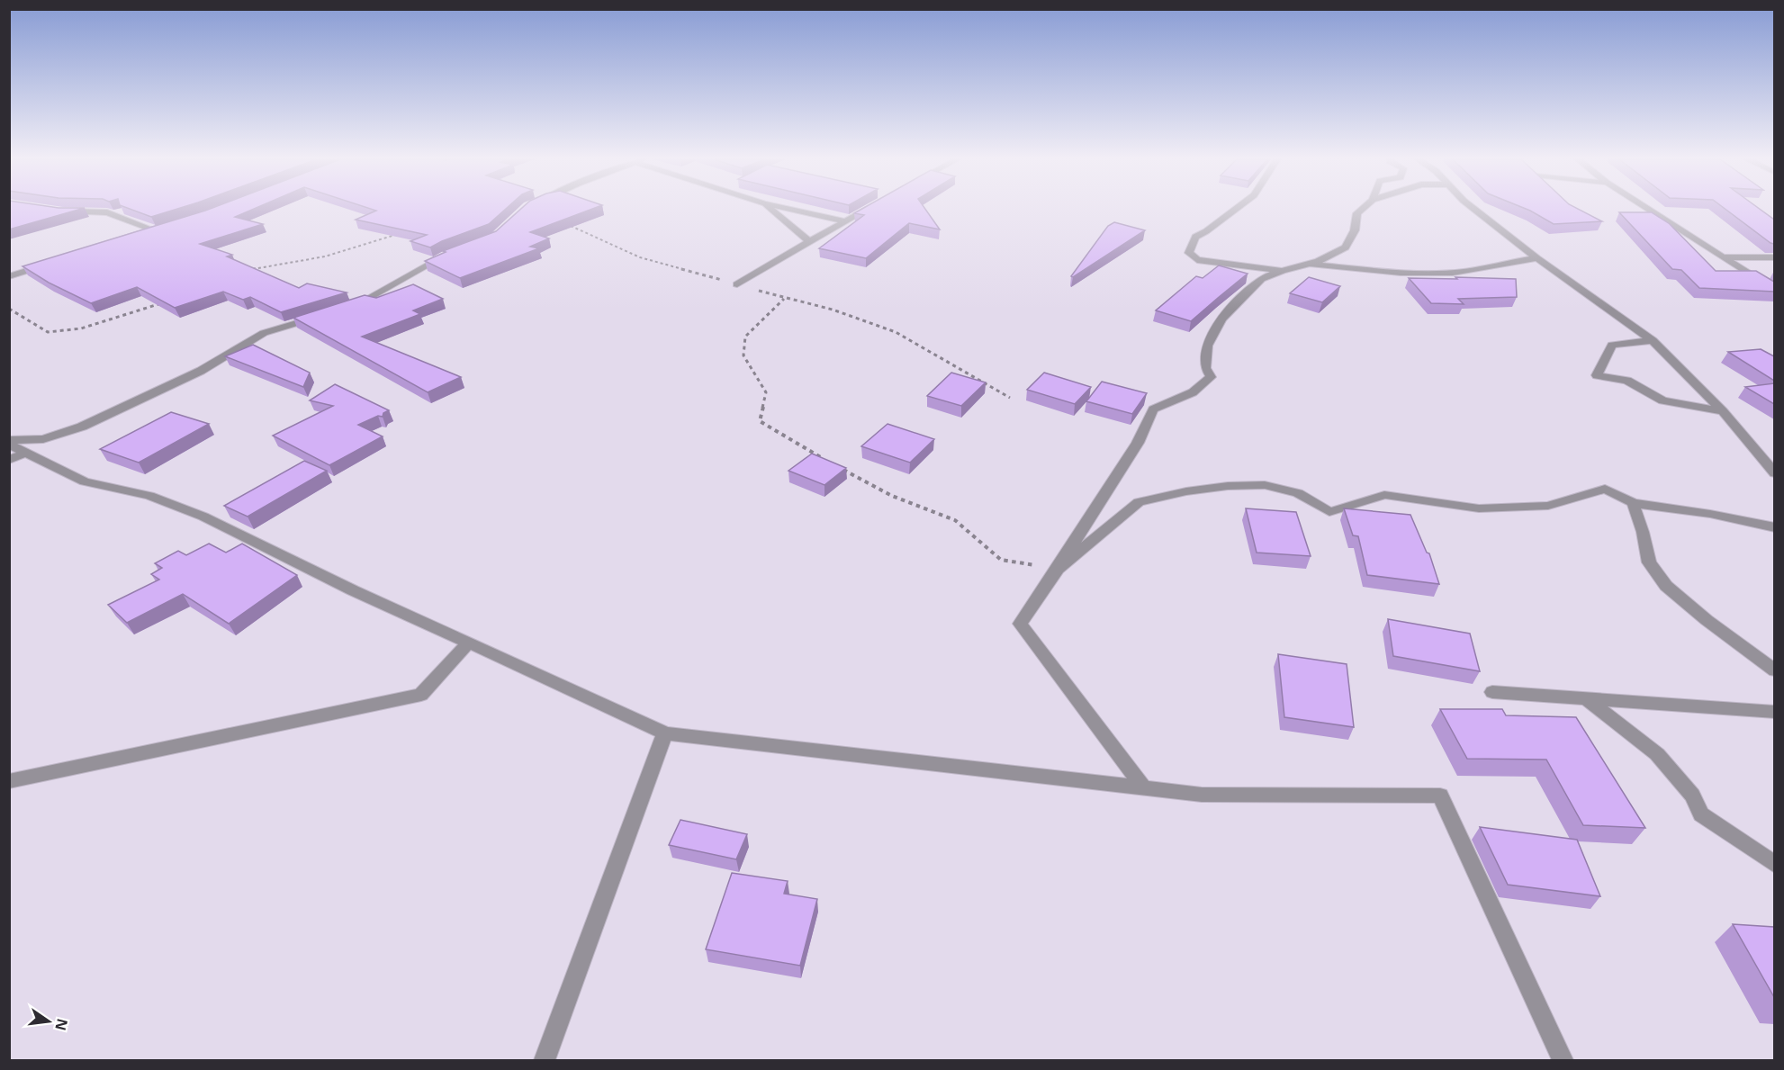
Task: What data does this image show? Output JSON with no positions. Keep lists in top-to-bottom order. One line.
{"north":"right"}
